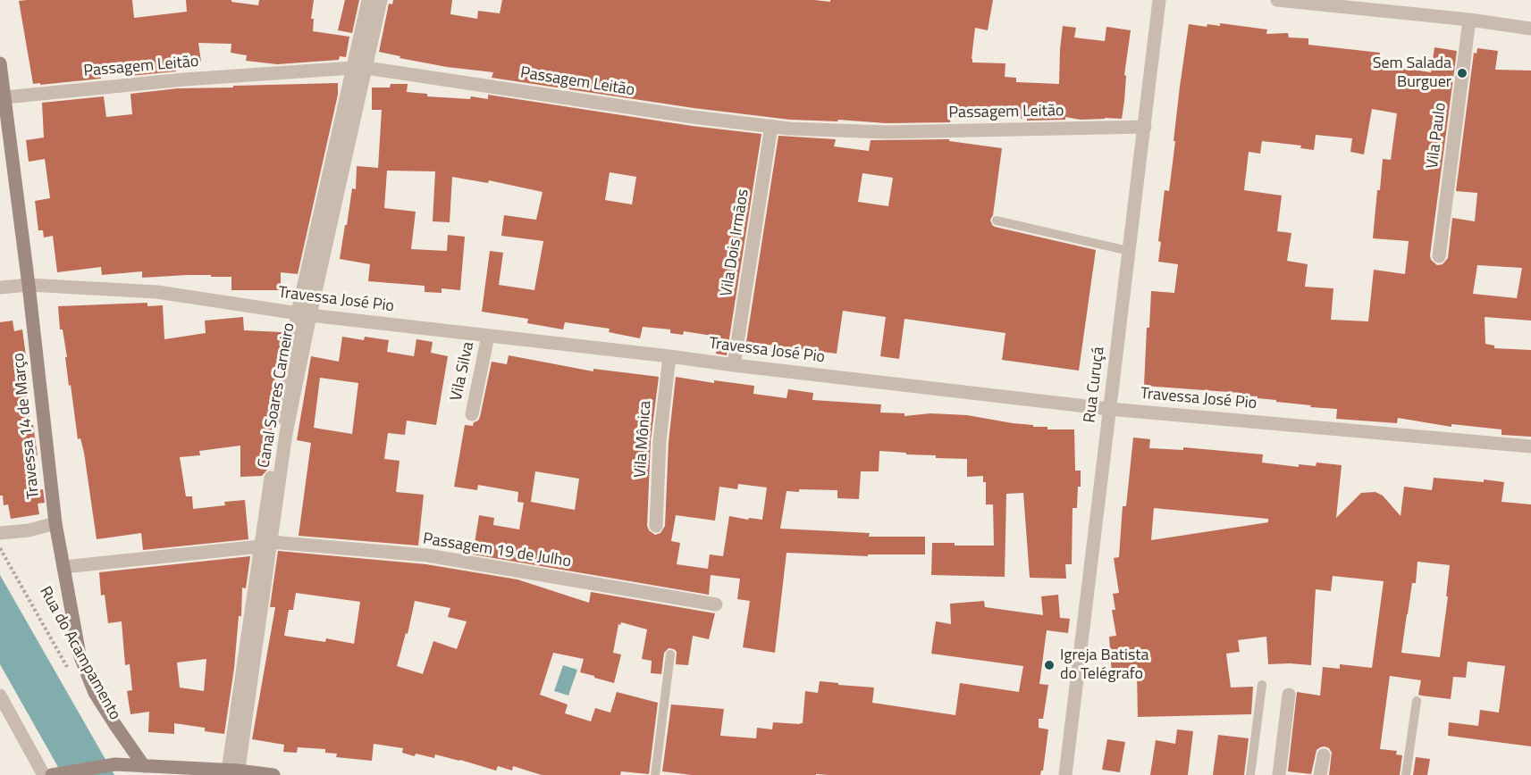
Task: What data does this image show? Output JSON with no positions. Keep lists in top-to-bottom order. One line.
{"streets":{"street":["Passagem Leitão","Vila Paulo","Vila Dois Irmãos","Travessa José Pio","Vila Silva","Rua Curuçá","Canal Soares Carneiro","Travessa 14 de Março","Vila Mônica","Passagem 19 de Julho"],"path":["Rua do Acampamento"]},"crossings":[["Passagem Leitão","Vila Dois Irmãos"],["Passagem Leitão","Rua Curuçá"],["Passagem Leitão","Canal Soares Carneiro"],["Passagem Leitão","Travessa 14 de Março"],["Vila Dois Irmãos","Travessa José Pio"],["Travessa José Pio","Vila Silva"],["Travessa José Pio","Rua Curuçá"],["Travessa José Pio","Canal Soares Carneiro"],["Travessa José Pio","Travessa 14 de Março"],["Travessa José Pio","Vila Mônica"],["Canal Soares Carneiro","Passagem 19 de Julho"],["Travessa 14 de Março","Passagem 19 de Julho"]],"places":["Sem Salada Burguer","Igreja Batista do Telégrafo"]}
